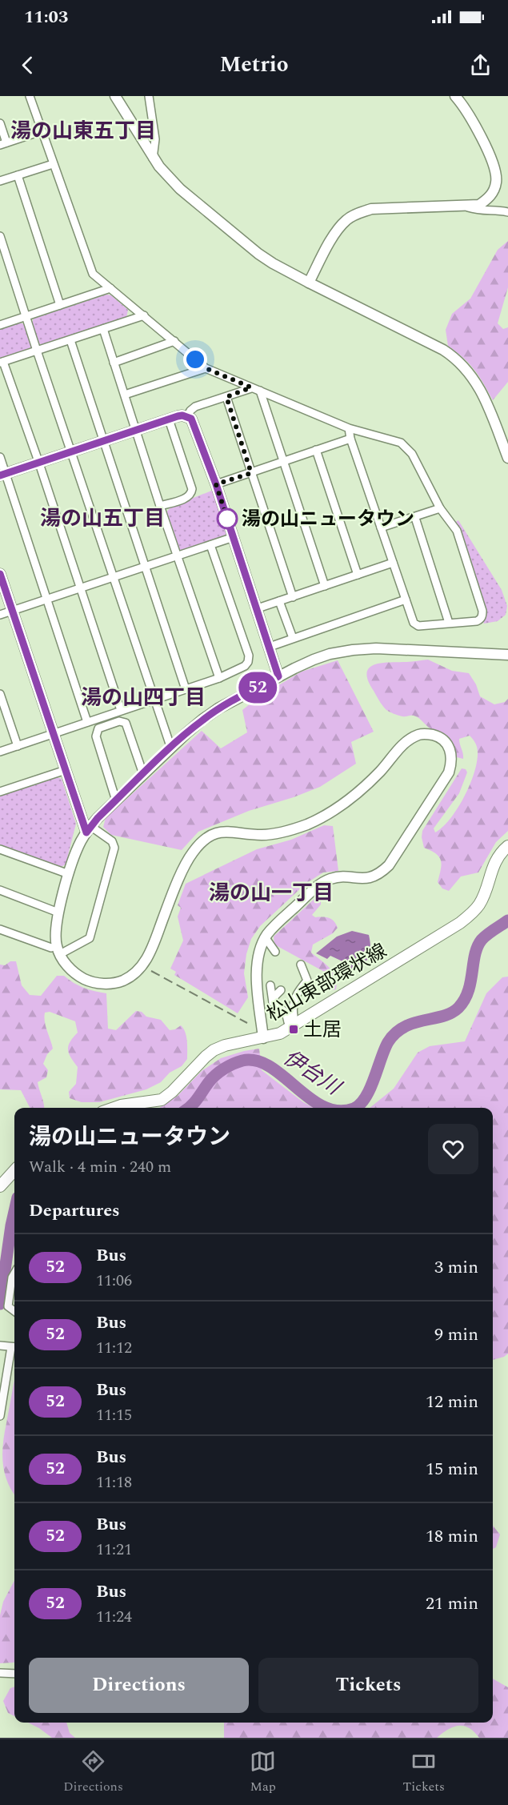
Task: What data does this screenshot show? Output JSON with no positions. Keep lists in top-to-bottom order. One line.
{"streets":{"main road":["松山東部環状線"]},"districts":["湯の山東五丁目","湯の山五丁目","湯の山四丁目","湯の山一丁目"],"water":["伊台川"],"places":{"other":["湯の山ニュータウン"],"transit":["土居"]},"lines":["bus line 52"],"page":{"status":"11:03","header":"Metrio","on_map":"52","heading":[["湯の山ニュータウン","Walk · 4 min · 240 m"],"Departures"],"list":[{"mark":"52","name":"Bus","note":"11:06","value":"3 min"},{"mark":"52","name":"Bus","note":"11:12","value":"9 min"},{"mark":"52","name":"Bus","note":"11:15","value":"12 min"},{"mark":"52","name":"Bus","note":"11:18","value":"15 min"},{"mark":"52","name":"Bus","note":"11:21","value":"18 min"},{"mark":"52","name":"Bus","note":"11:24","value":"21 min"}],"buttons":["Directions","Tickets"],"tabs":["Directions","Map","Tickets"]}}
